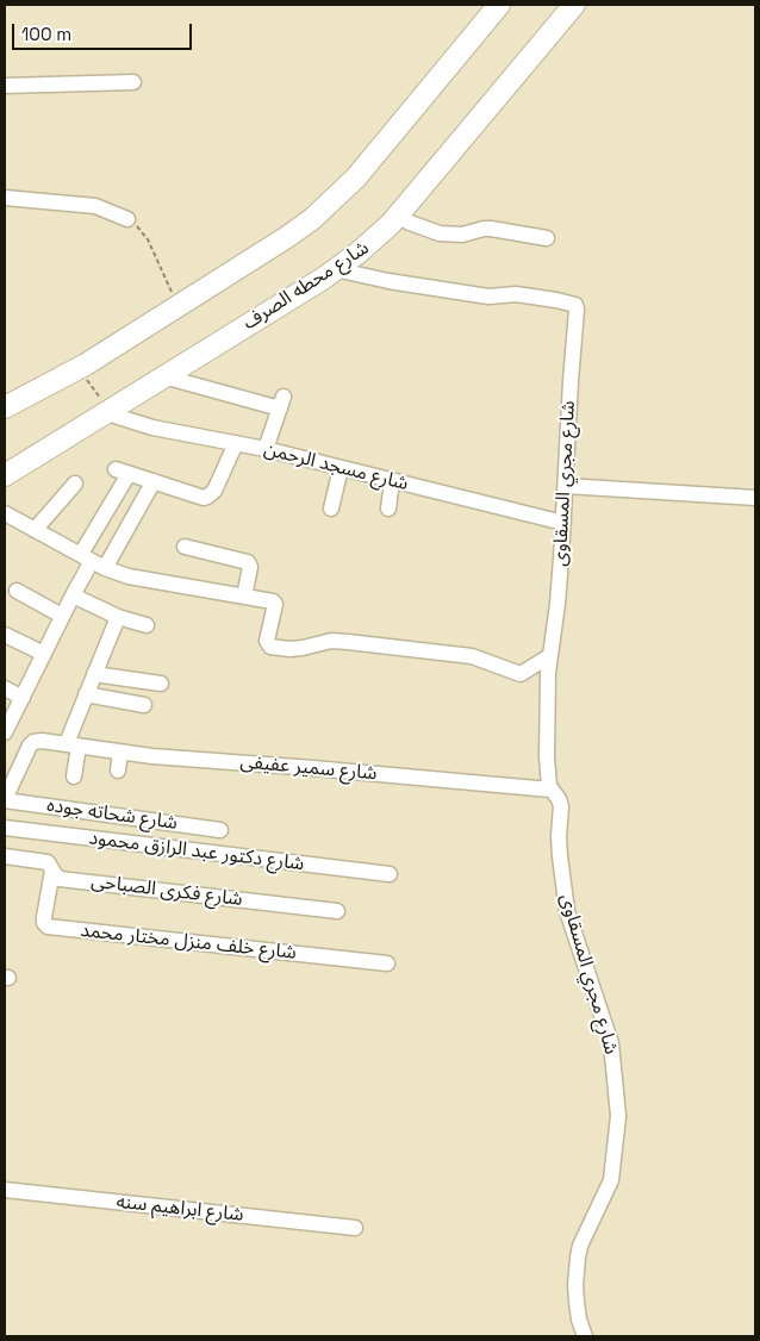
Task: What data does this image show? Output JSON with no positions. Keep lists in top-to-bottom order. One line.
{"streets":{"street":["شارع محطه الصرف","شارع مسجد الرحمن","شارع مجري المسقاوى","شارع سمير عفيفى","شارع شحاته جوده","شارع دكتور عبد الرازق محمود","شارع فكرى الصباحى","شارع خلف منزل مختار محمد","شارع ابراهيم سنه"]},"crossings":[["شارع محطه الصرف","شارع مسجد الرحمن"],["شارع محطه الصرف","شارع مجري المسقاوى"],["شارع مسجد الرحمن","شارع مجري المسقاوى"],["شارع مجري المسقاوى","شارع سمير عفيفى"],["شارع سمير عفيفى","شارع شحاته جوده"],["شارع فكرى الصباحى","شارع خلف منزل مختار محمد"]],"scale_bar":"100 m"}
